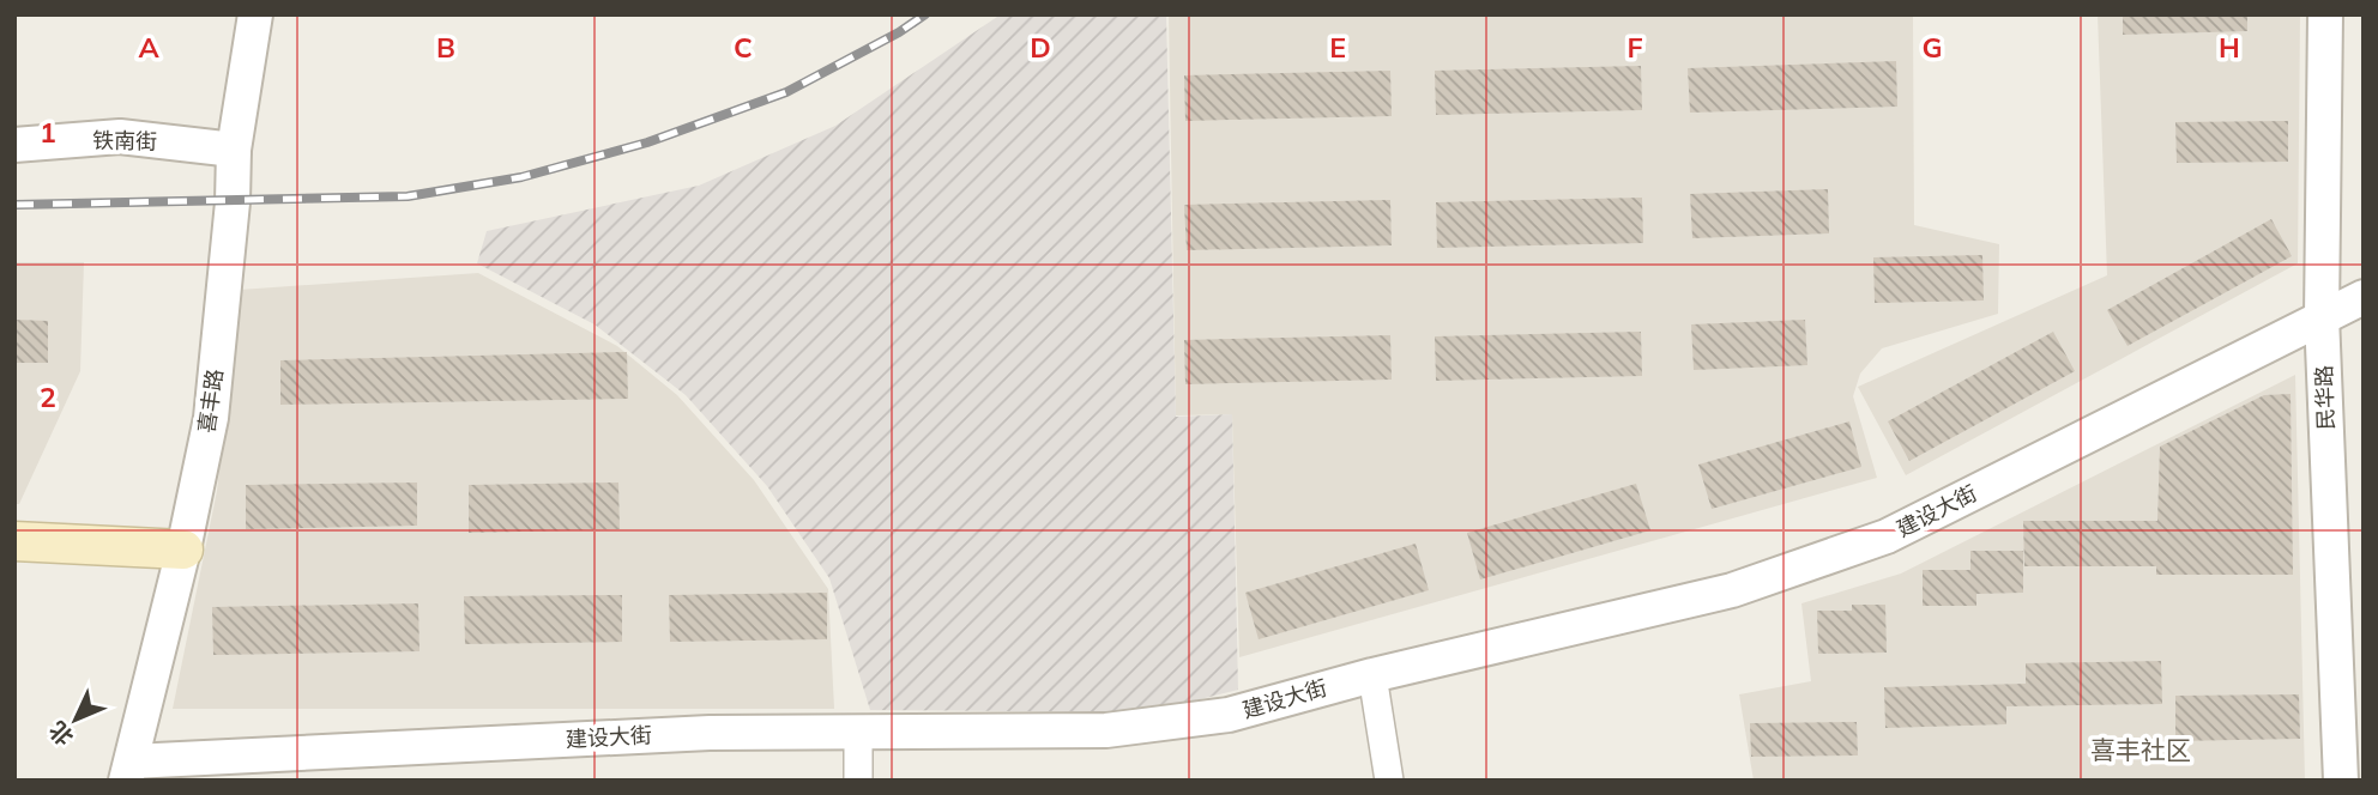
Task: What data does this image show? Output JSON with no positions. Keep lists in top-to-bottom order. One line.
{"streets":{"street":["铁南街","民华路","喜丰路","建设大街"]},"crossings":[["铁南街","喜丰路"],["民华路","建设大街"],["喜丰路","建设大街"]],"districts":["喜丰社区"],"north":"bottom left","grid":{"columns":["A","B","C","D","E","F","G","H"],"rows":["1","2"]}}
